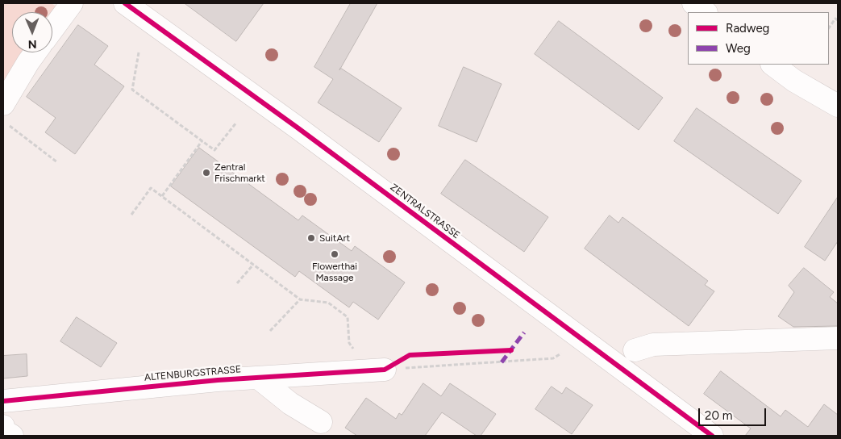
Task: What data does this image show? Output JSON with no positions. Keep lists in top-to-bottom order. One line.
{"streets":{"street":["ZENTRALSTRASSE","ALTENBURGSTRASSE"]},"places":["Zentral Frischmarkt","SuitArt","Flowerthai Massage"],"legend":["Radweg","Weg"],"scale_bar":"20 m","north":"bottom"}
